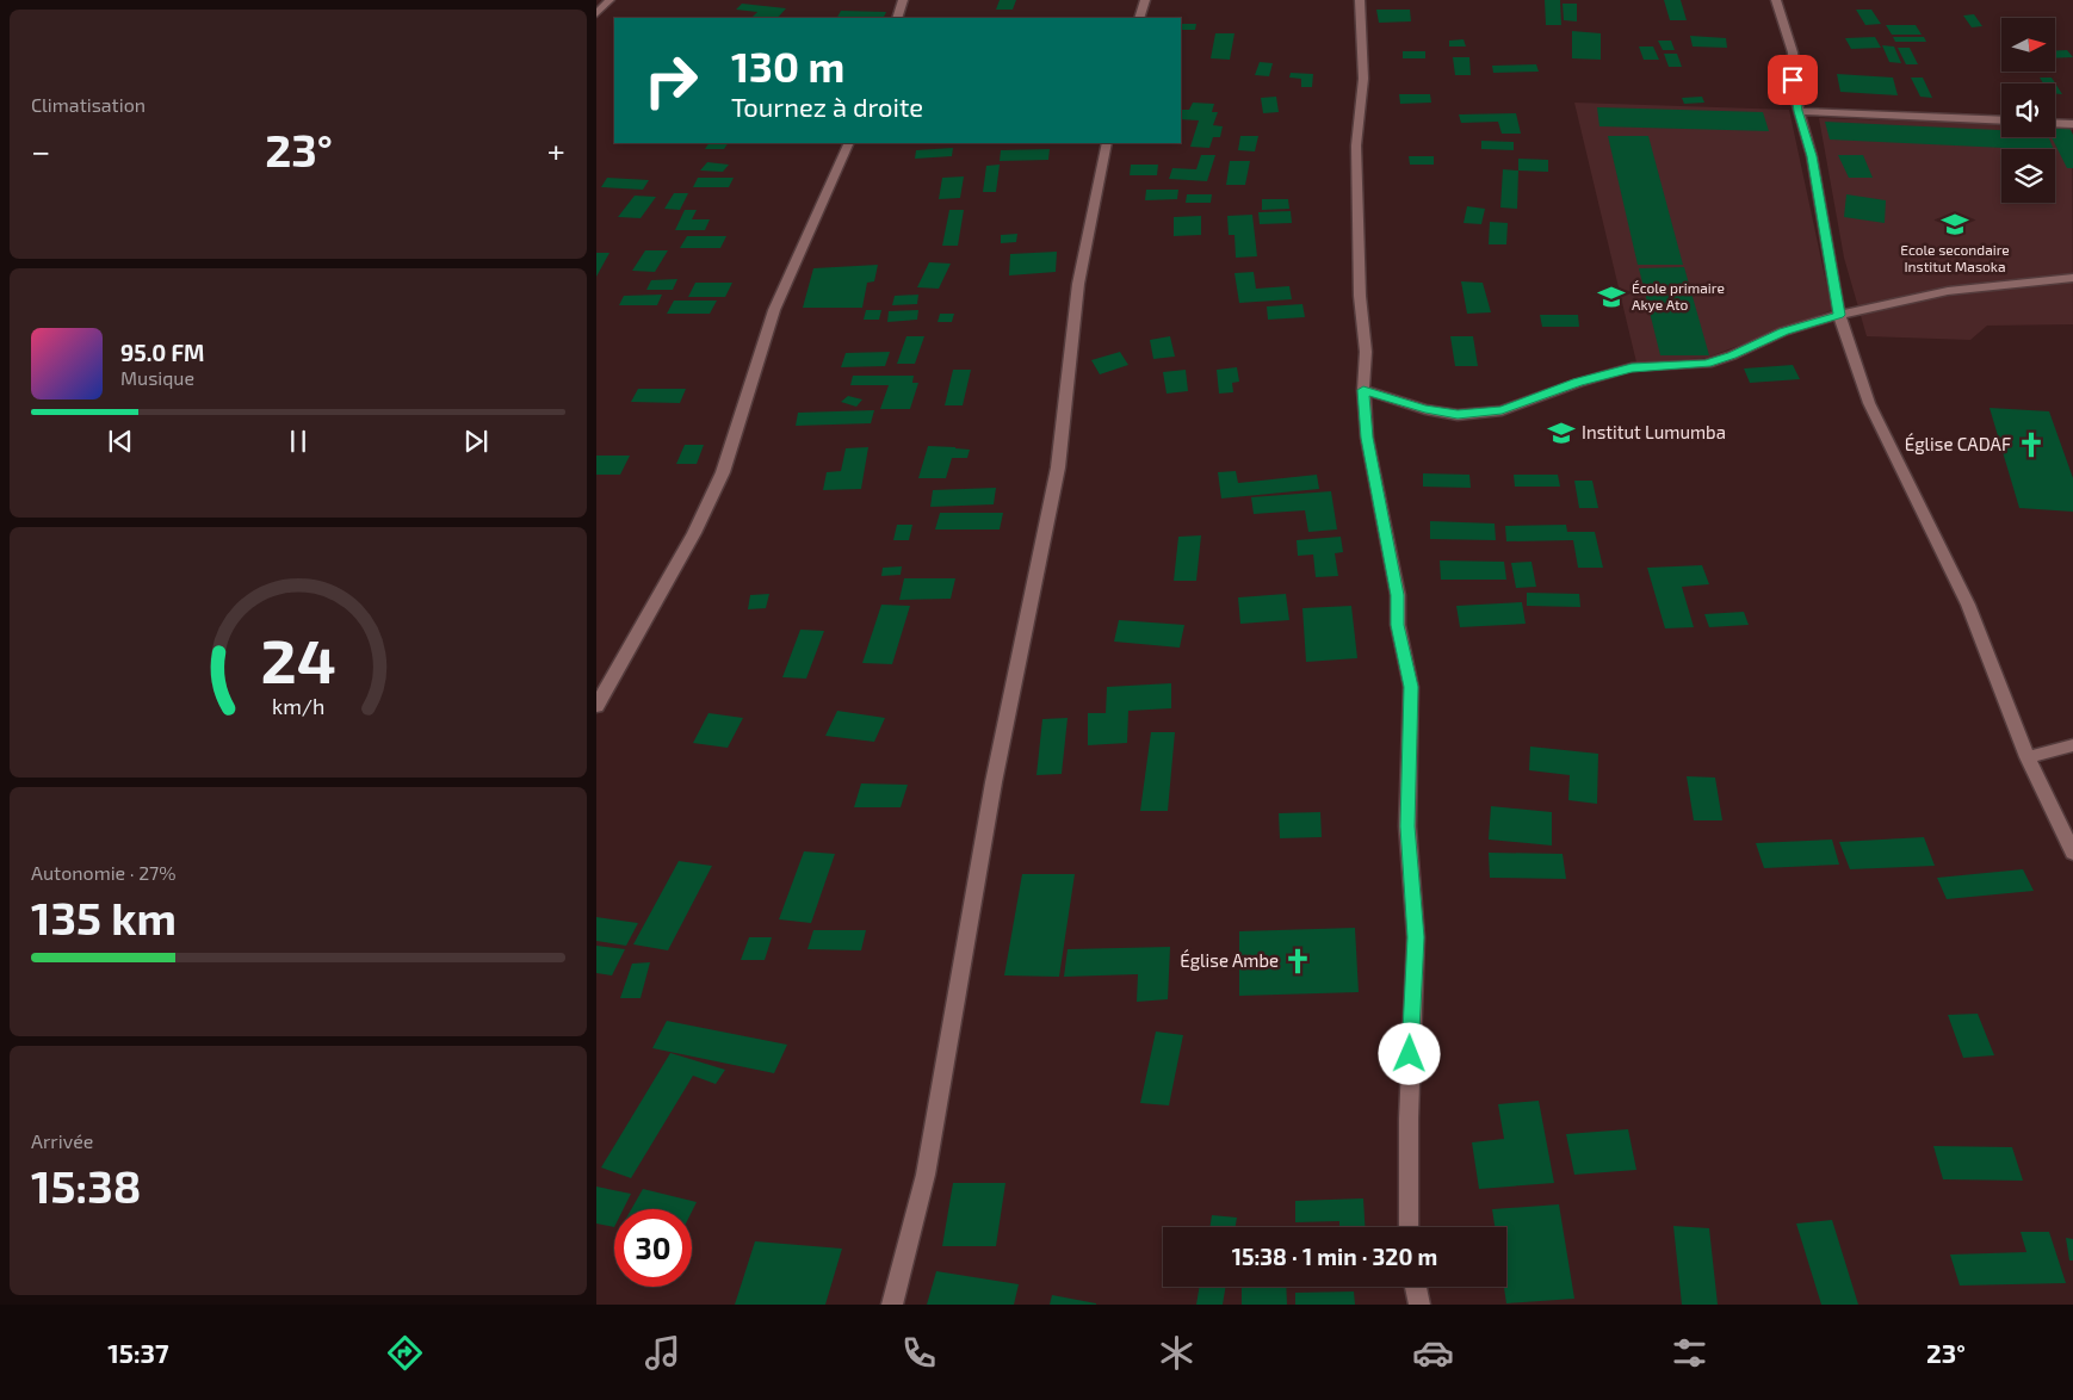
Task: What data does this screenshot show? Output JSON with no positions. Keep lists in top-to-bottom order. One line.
{"places":{"school or university":["Ecole secondaire Institut Masoka","École primaire Akye Ato","Institut Lumumba"],"church":["Église CADAF","Église Ambe"]},"north":"right","page":{"tile":["Climatisation",["Autonomie · 27%","135 km"],["Arrivée","15:38"]],"turn":["130 m","Tournez à droite"],"heat":["−","23°","+"],"song":["95.0 FM","Musique"],"limit":"30","trip":"15:38 · 1 min · 320 m","tabs":["15:37","23°"],"gauge":["24","km/h"]}}
